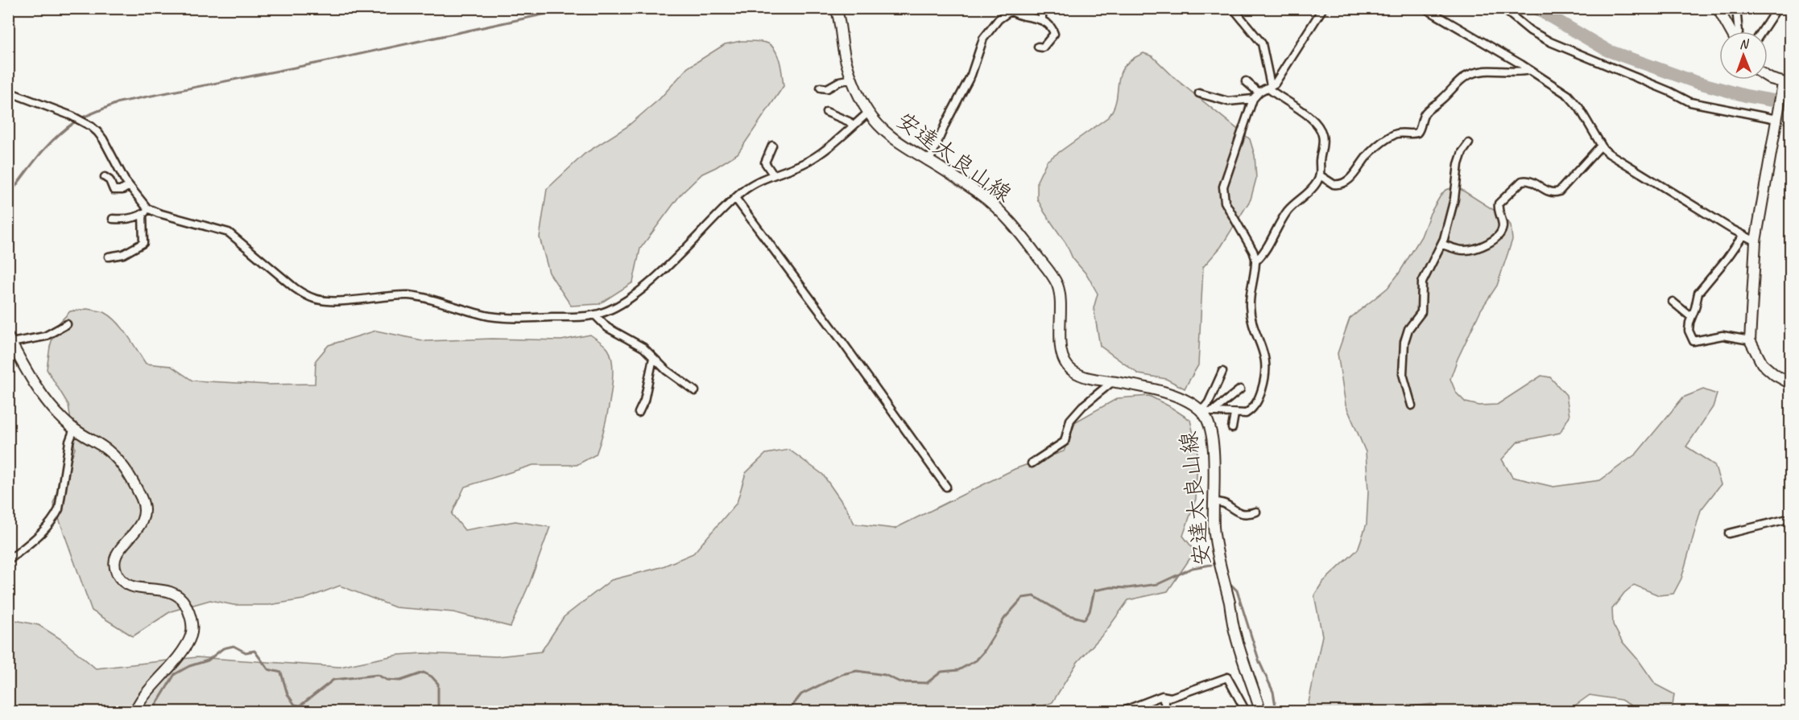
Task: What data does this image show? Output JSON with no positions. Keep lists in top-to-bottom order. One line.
{"streets":{"main road":["安達太良山線"]},"north":"top"}
